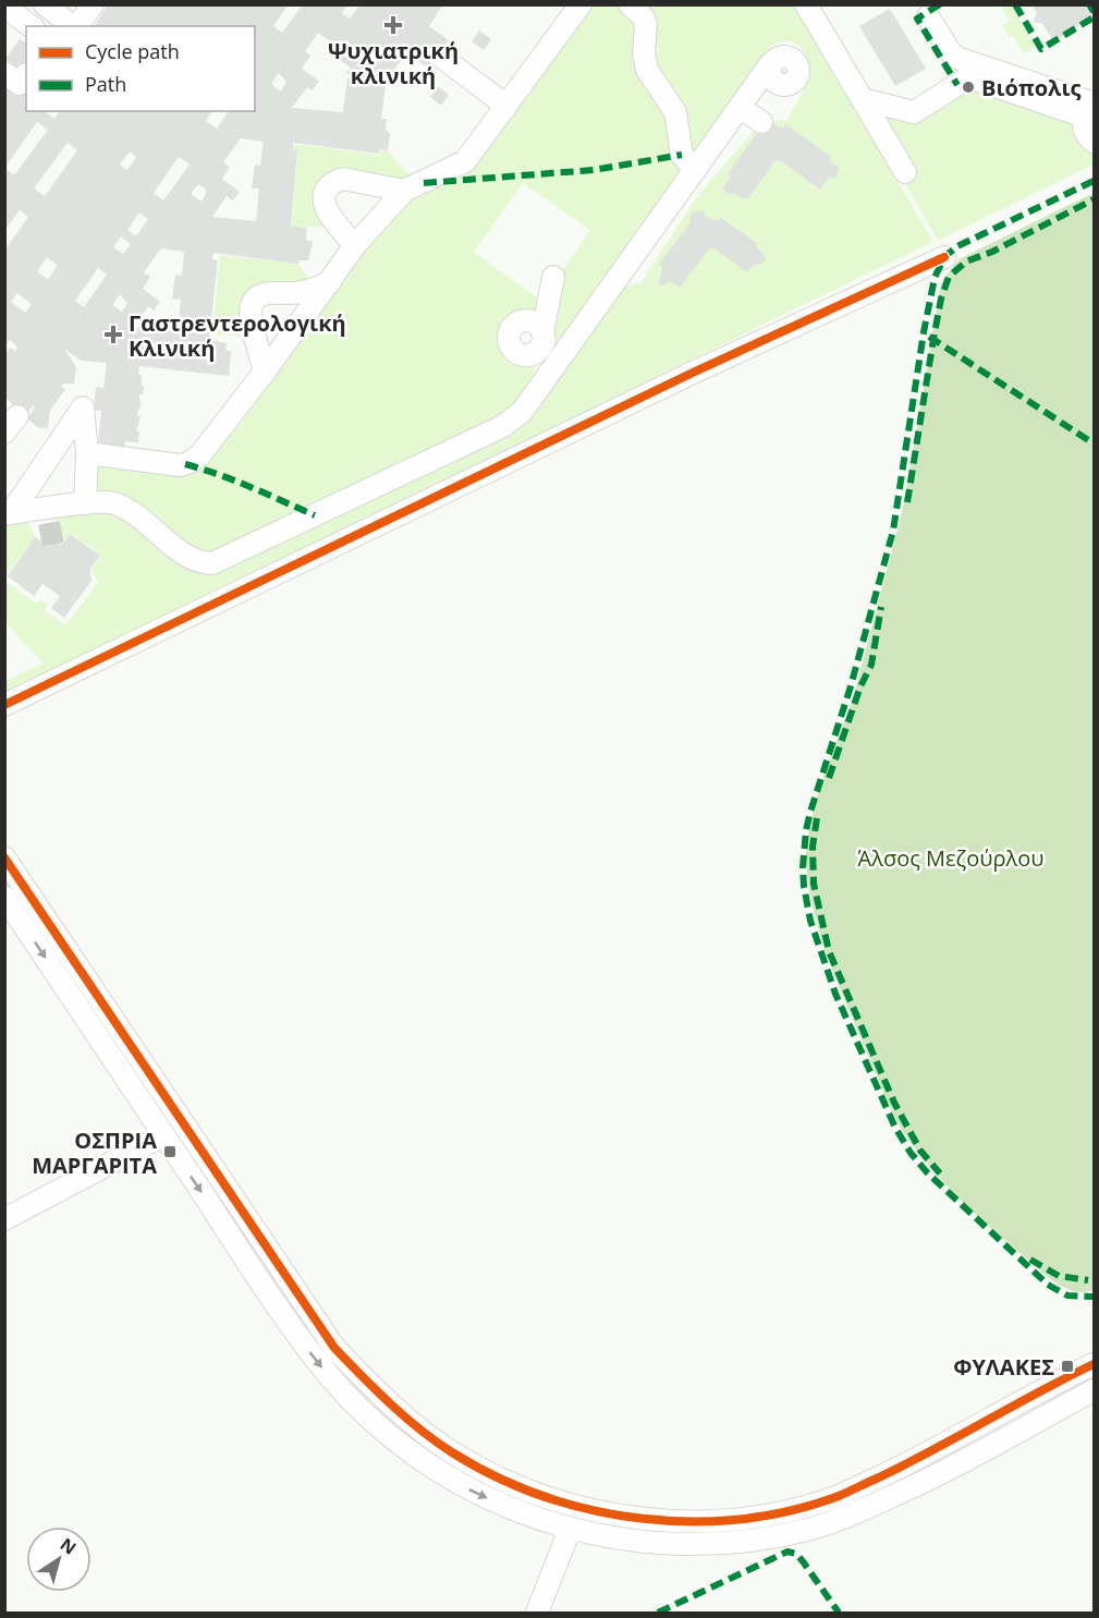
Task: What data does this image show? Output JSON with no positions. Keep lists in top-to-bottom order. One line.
{"parks":["Άλσος Μεζούρλου"],"places":{"health":["Ψυχιατρική κλινική","Γαστρεντερολογική Κλινική"],"other":["Βιόπολις"],"transit":["ΟΣΠΡΙΑ ΜΑΡΓΑΡΙΤΑ","ΦΥΛΑΚΕΣ"]},"legend":["Cycle path","Path"],"north":"top right"}
